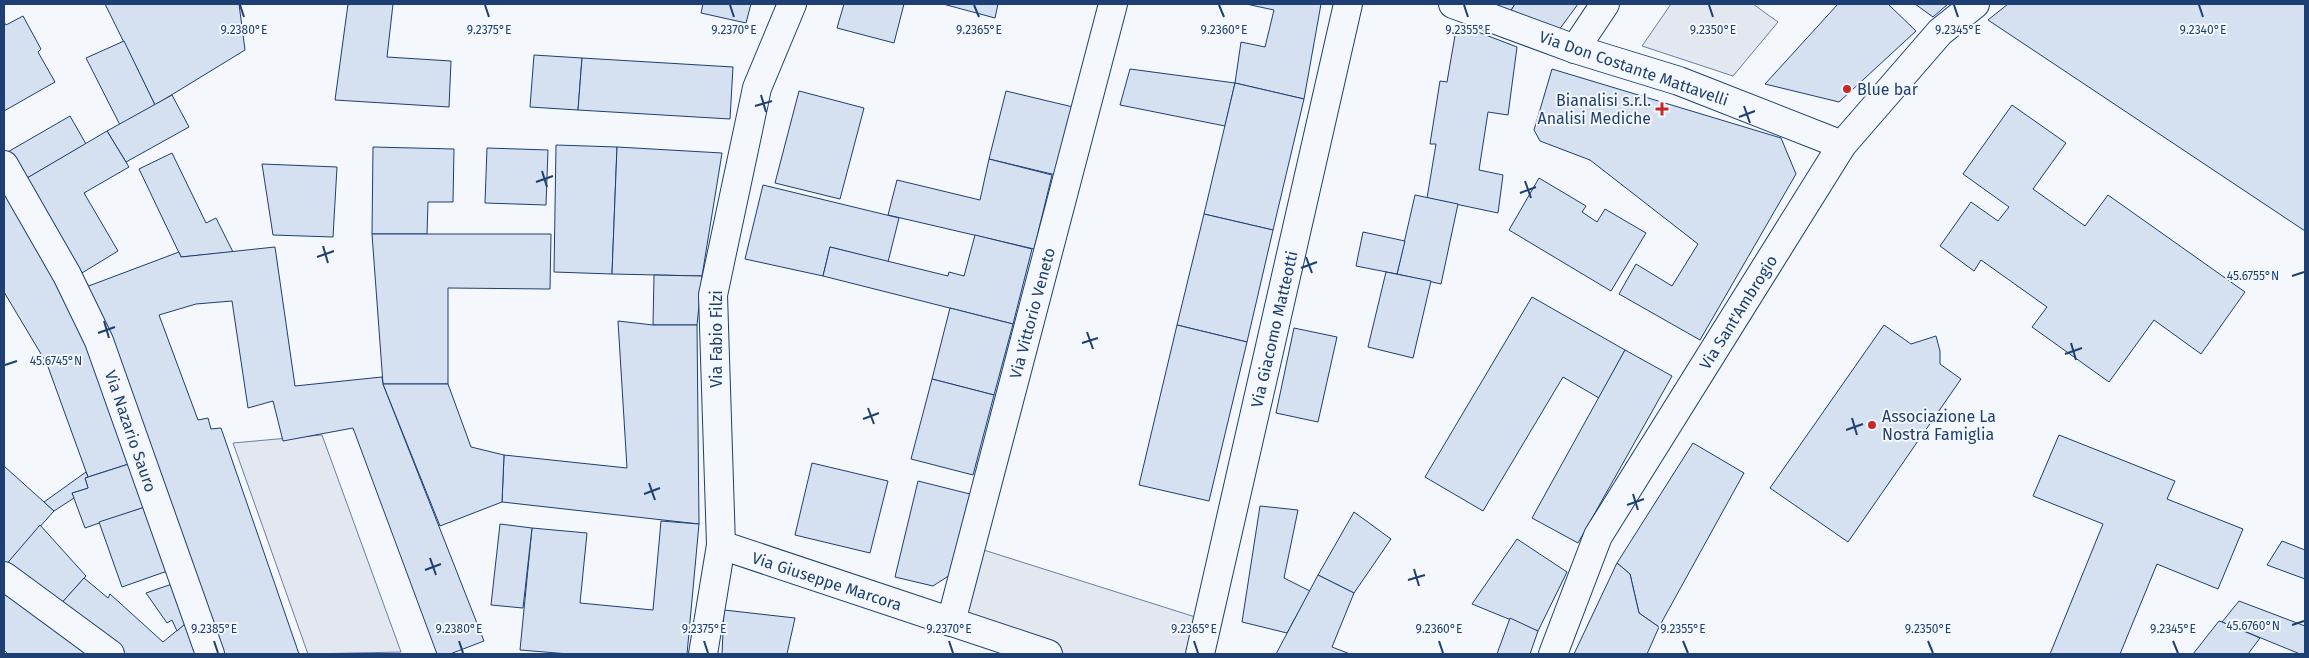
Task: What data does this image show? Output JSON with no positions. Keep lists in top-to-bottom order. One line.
{"streets":{"street":["Via Don Costante Mattavelli","Via Sant'Ambrogio","Via Vittorio Veneto","Via Giacomo Matteotti","Via Fabio Filzi","Via Nazario Sauro","Via Giuseppe Marcora"]},"crossings":[["Via Don Costante Mattavelli","Via Sant'Ambrogio"],["Via Vittorio Veneto","Via Giuseppe Marcora"],["Via Fabio Filzi","Via Giuseppe Marcora"]],"places":{"other":["Blue bar","Associazione La Nostra Famiglia"],"health":["Bianalisi s.r.l. Analisi Mediche"]},"coordinates":["9.2380°E","9.2375°E","9.2370°E","9.2365°E","9.2360°E","9.2355°E","9.2350°E","9.2345°E","9.2340°E","45.6755°N","45.6745°N","45.6760°N","9.2385°E"]}
